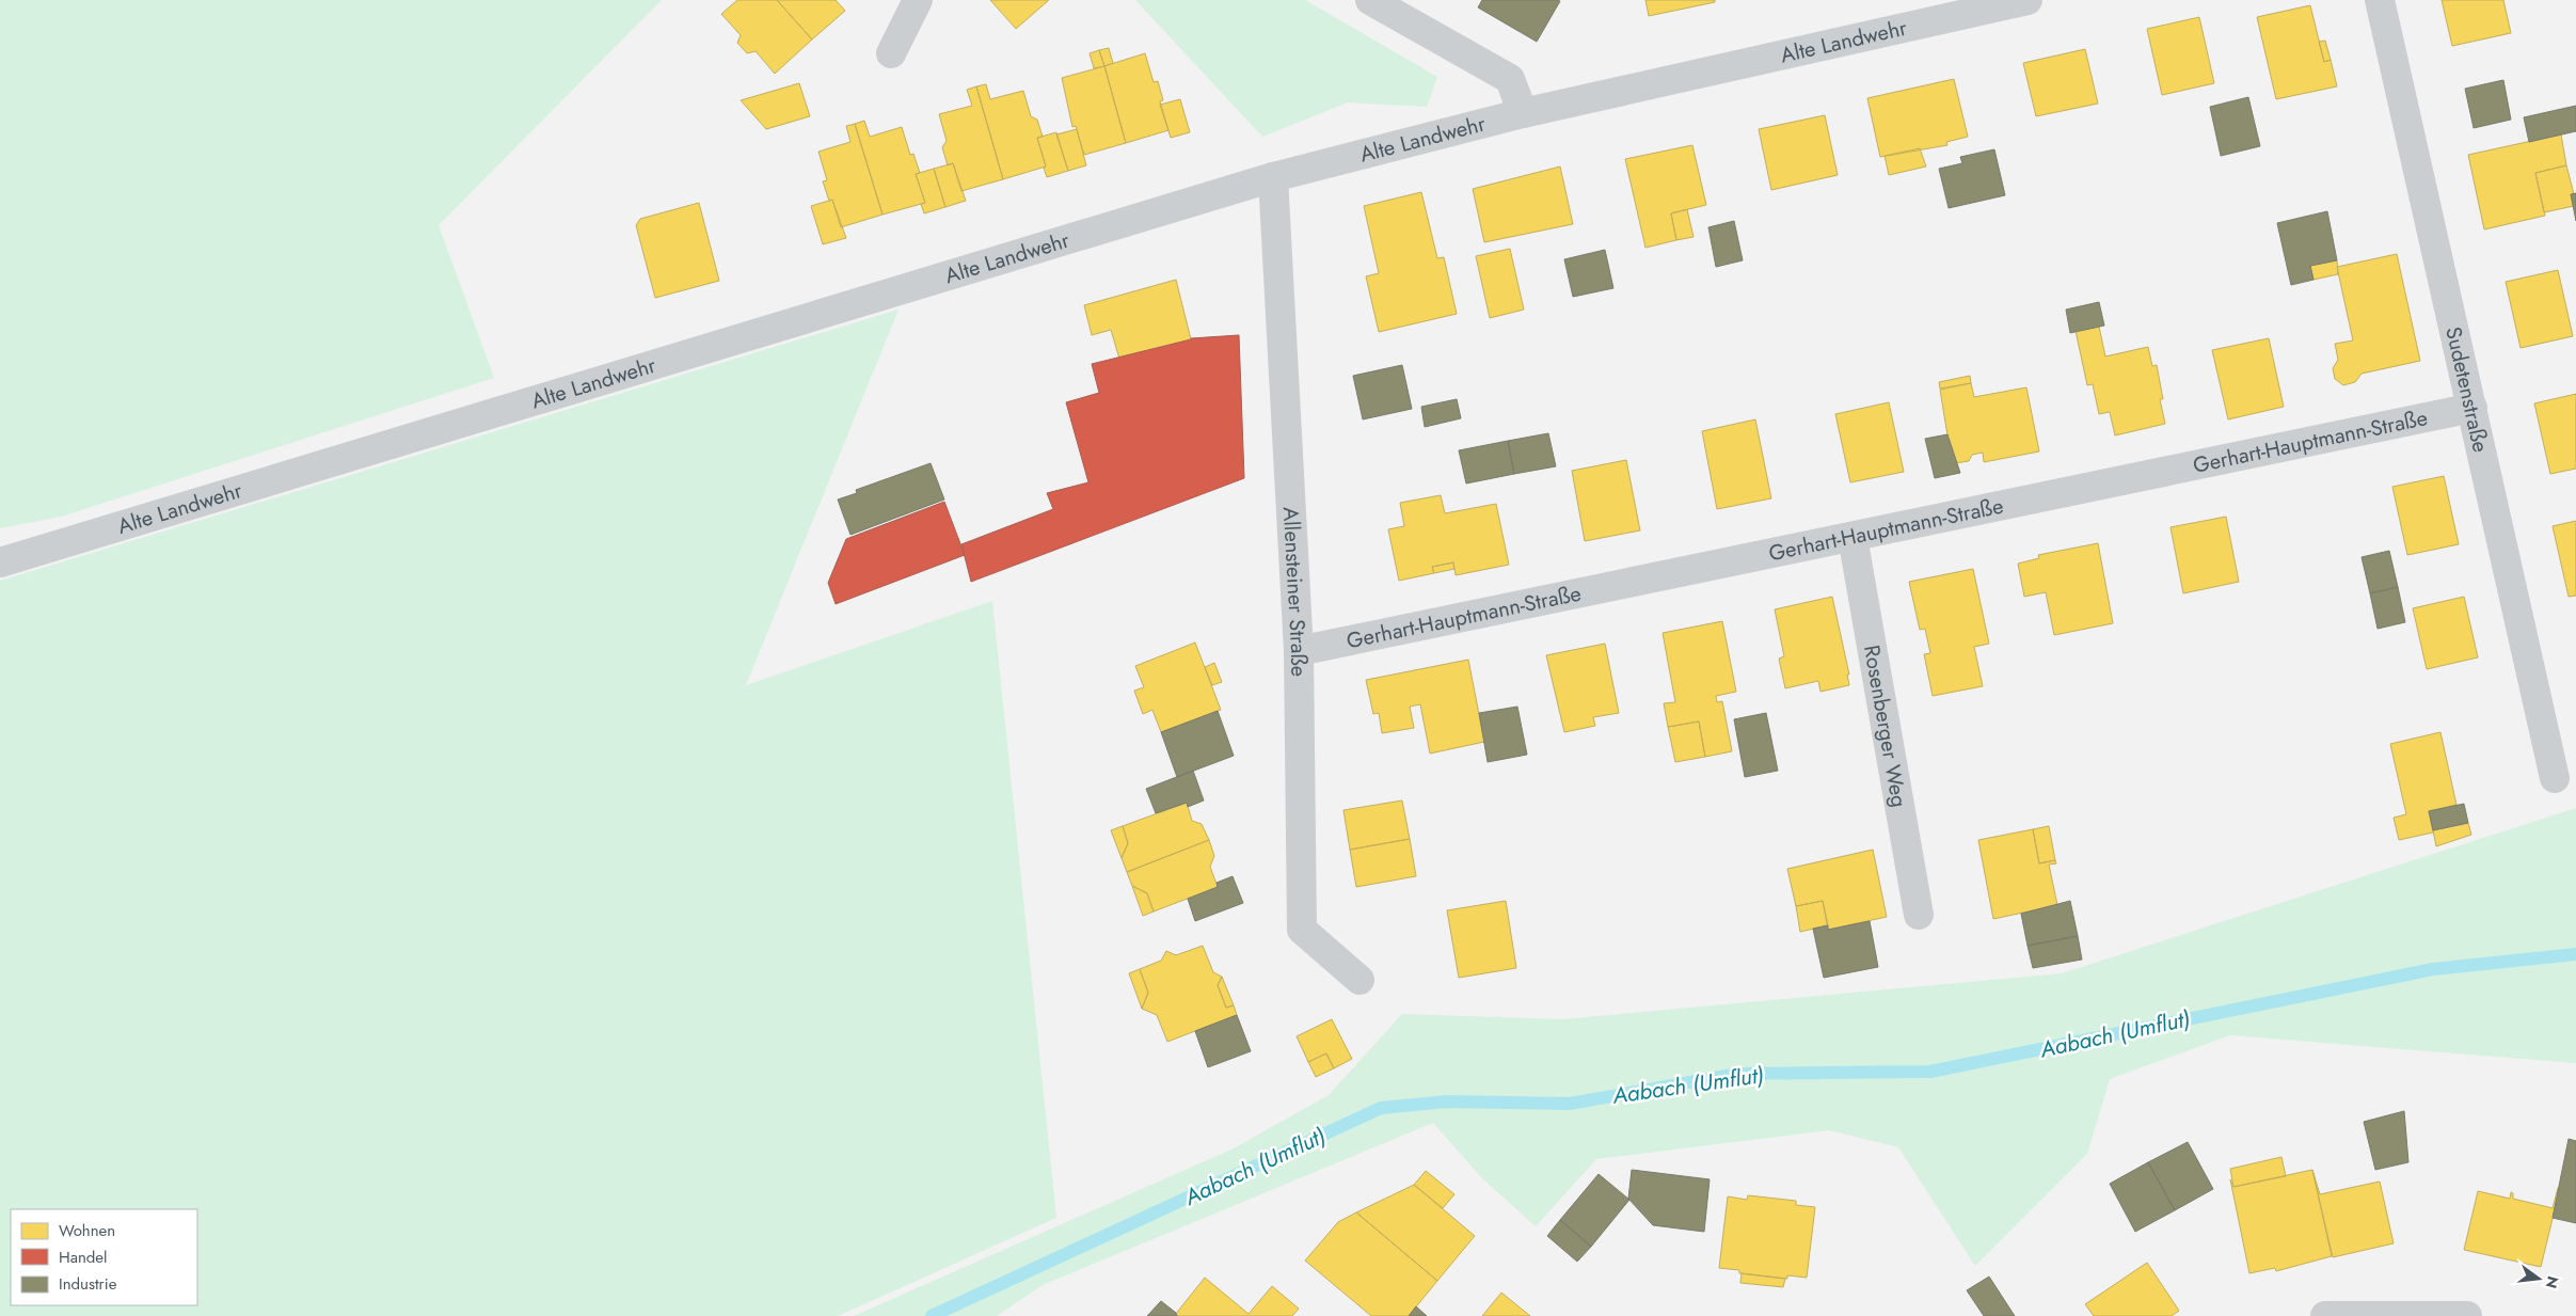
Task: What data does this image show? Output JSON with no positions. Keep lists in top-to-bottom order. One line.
{"streets":{"street":["Alte Landwehr","Sudetenstraße","Gerhart-Hauptmann-Straße","Allensteiner Straße","Rosenberger Weg"]},"crossings":[["Alte Landwehr","Allensteiner Straße"],["Sudetenstraße","Gerhart-Hauptmann-Straße"],["Gerhart-Hauptmann-Straße","Allensteiner Straße"],["Gerhart-Hauptmann-Straße","Rosenberger Weg"]],"water":["Aabach (Umflut)"],"legend":["Wohnen","Handel","Industrie"],"north":"right"}
